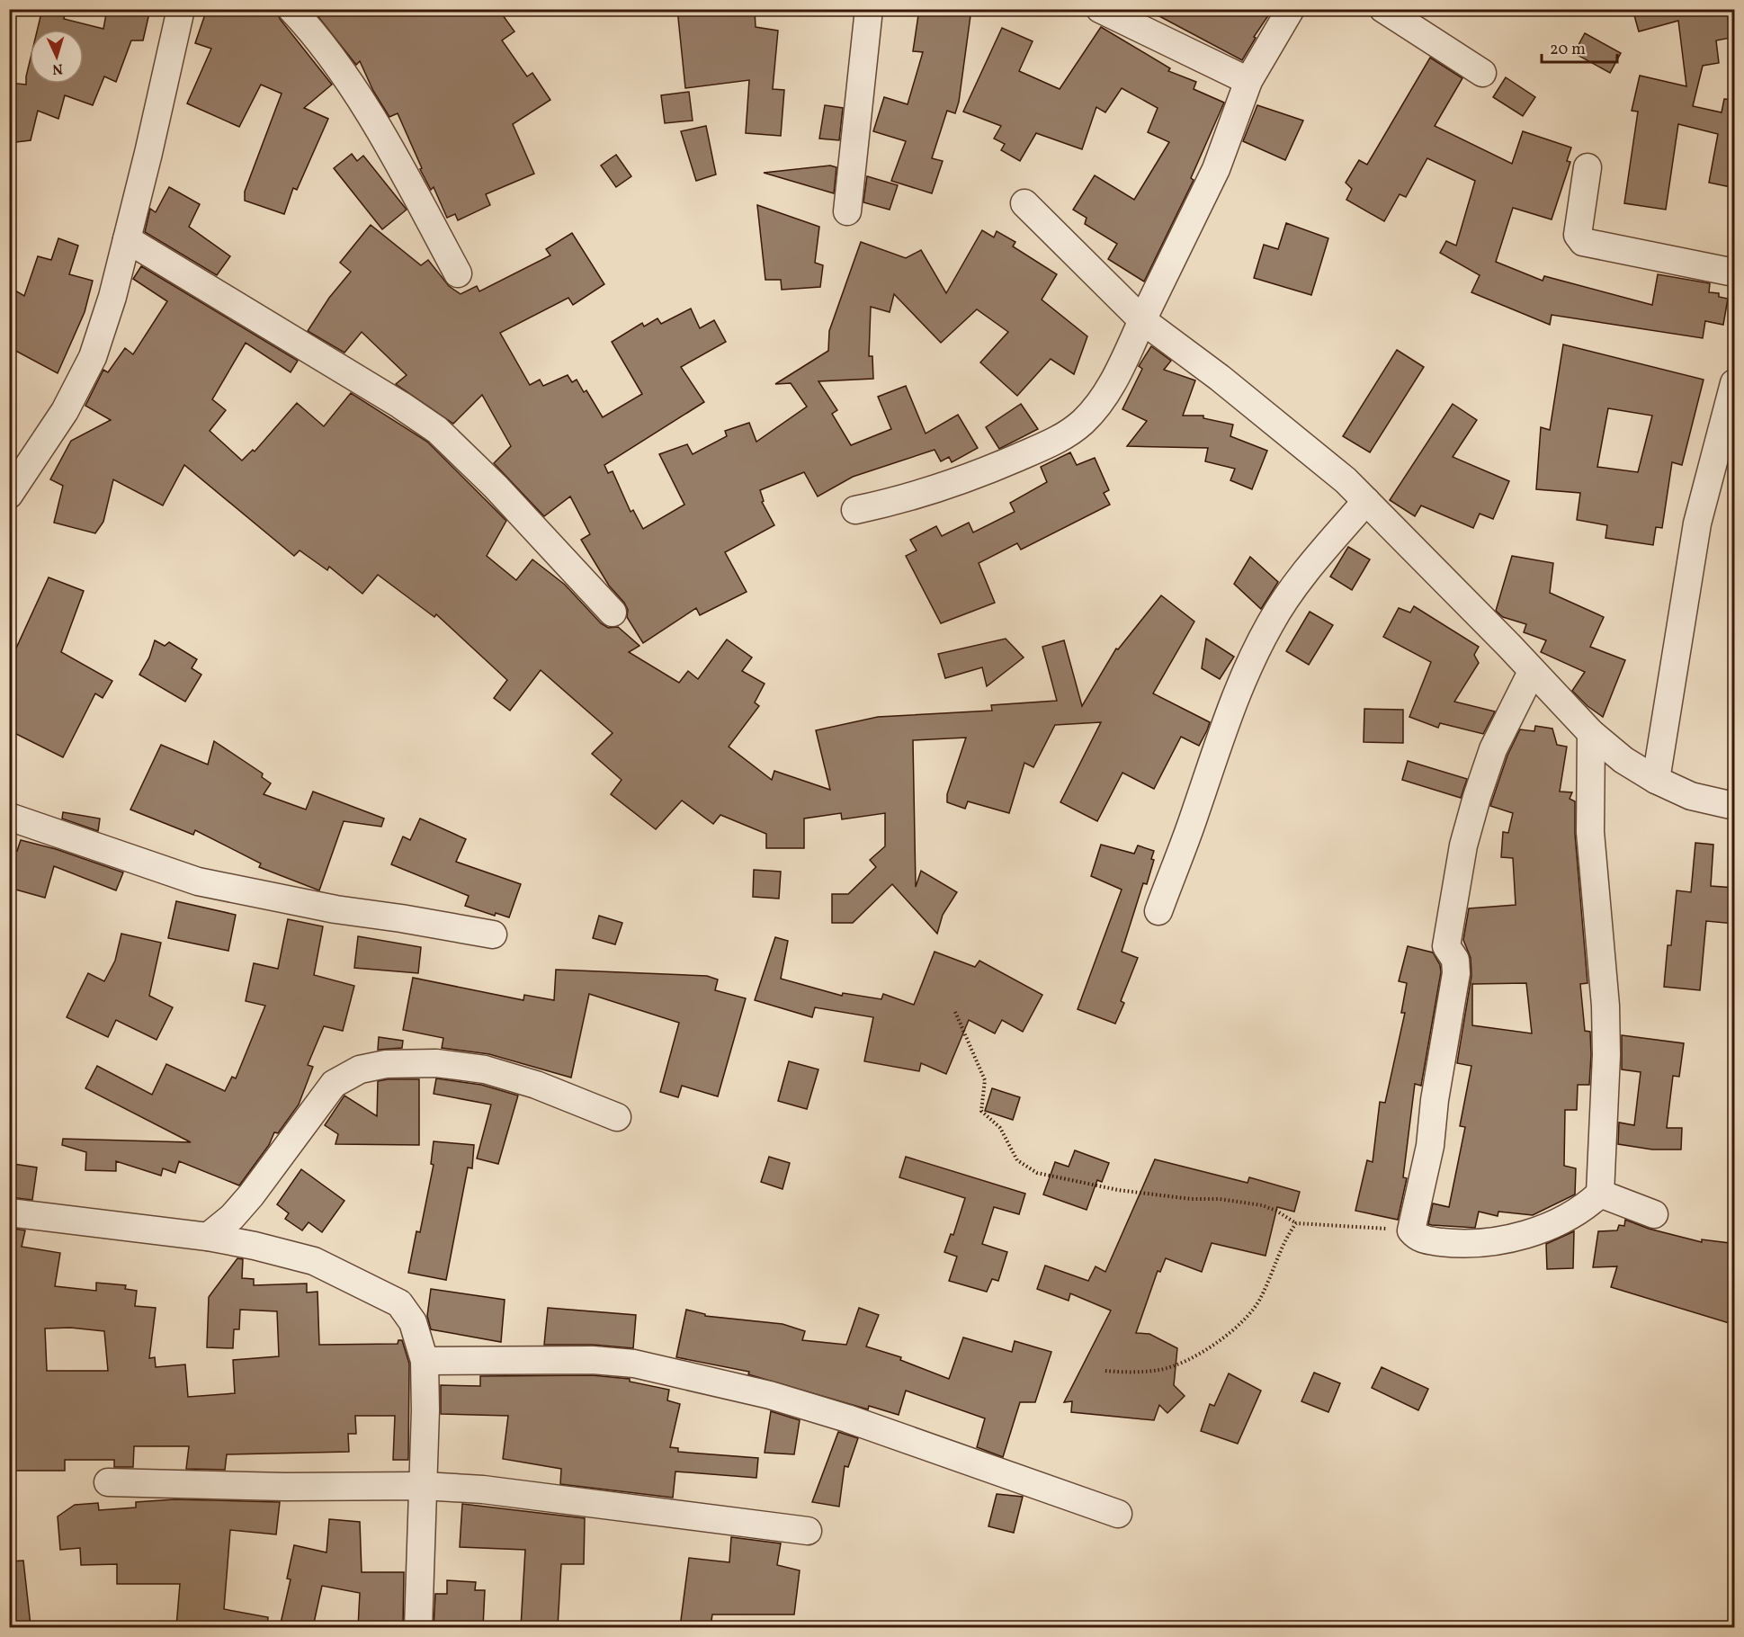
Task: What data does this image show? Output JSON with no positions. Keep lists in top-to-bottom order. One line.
{"scale_bar":"20 m","north":"bottom"}
